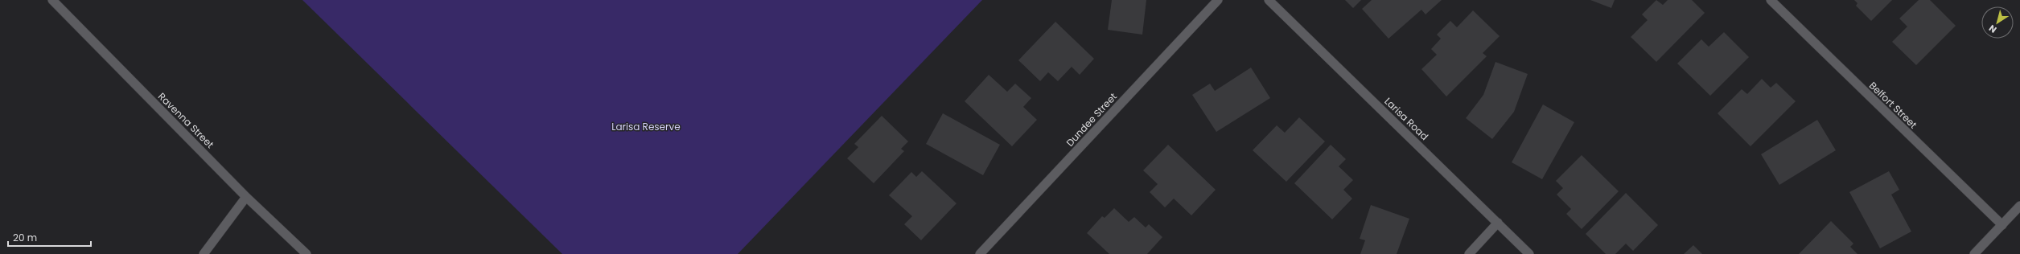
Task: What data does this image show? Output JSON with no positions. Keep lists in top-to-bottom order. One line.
{"streets":{"street":["Belfort Street","Larisa Road","Dundee Street","Ravenna Street"]},"parks":["Larisa Reserve"],"scale_bar":"20 m","north":"bottom left"}
